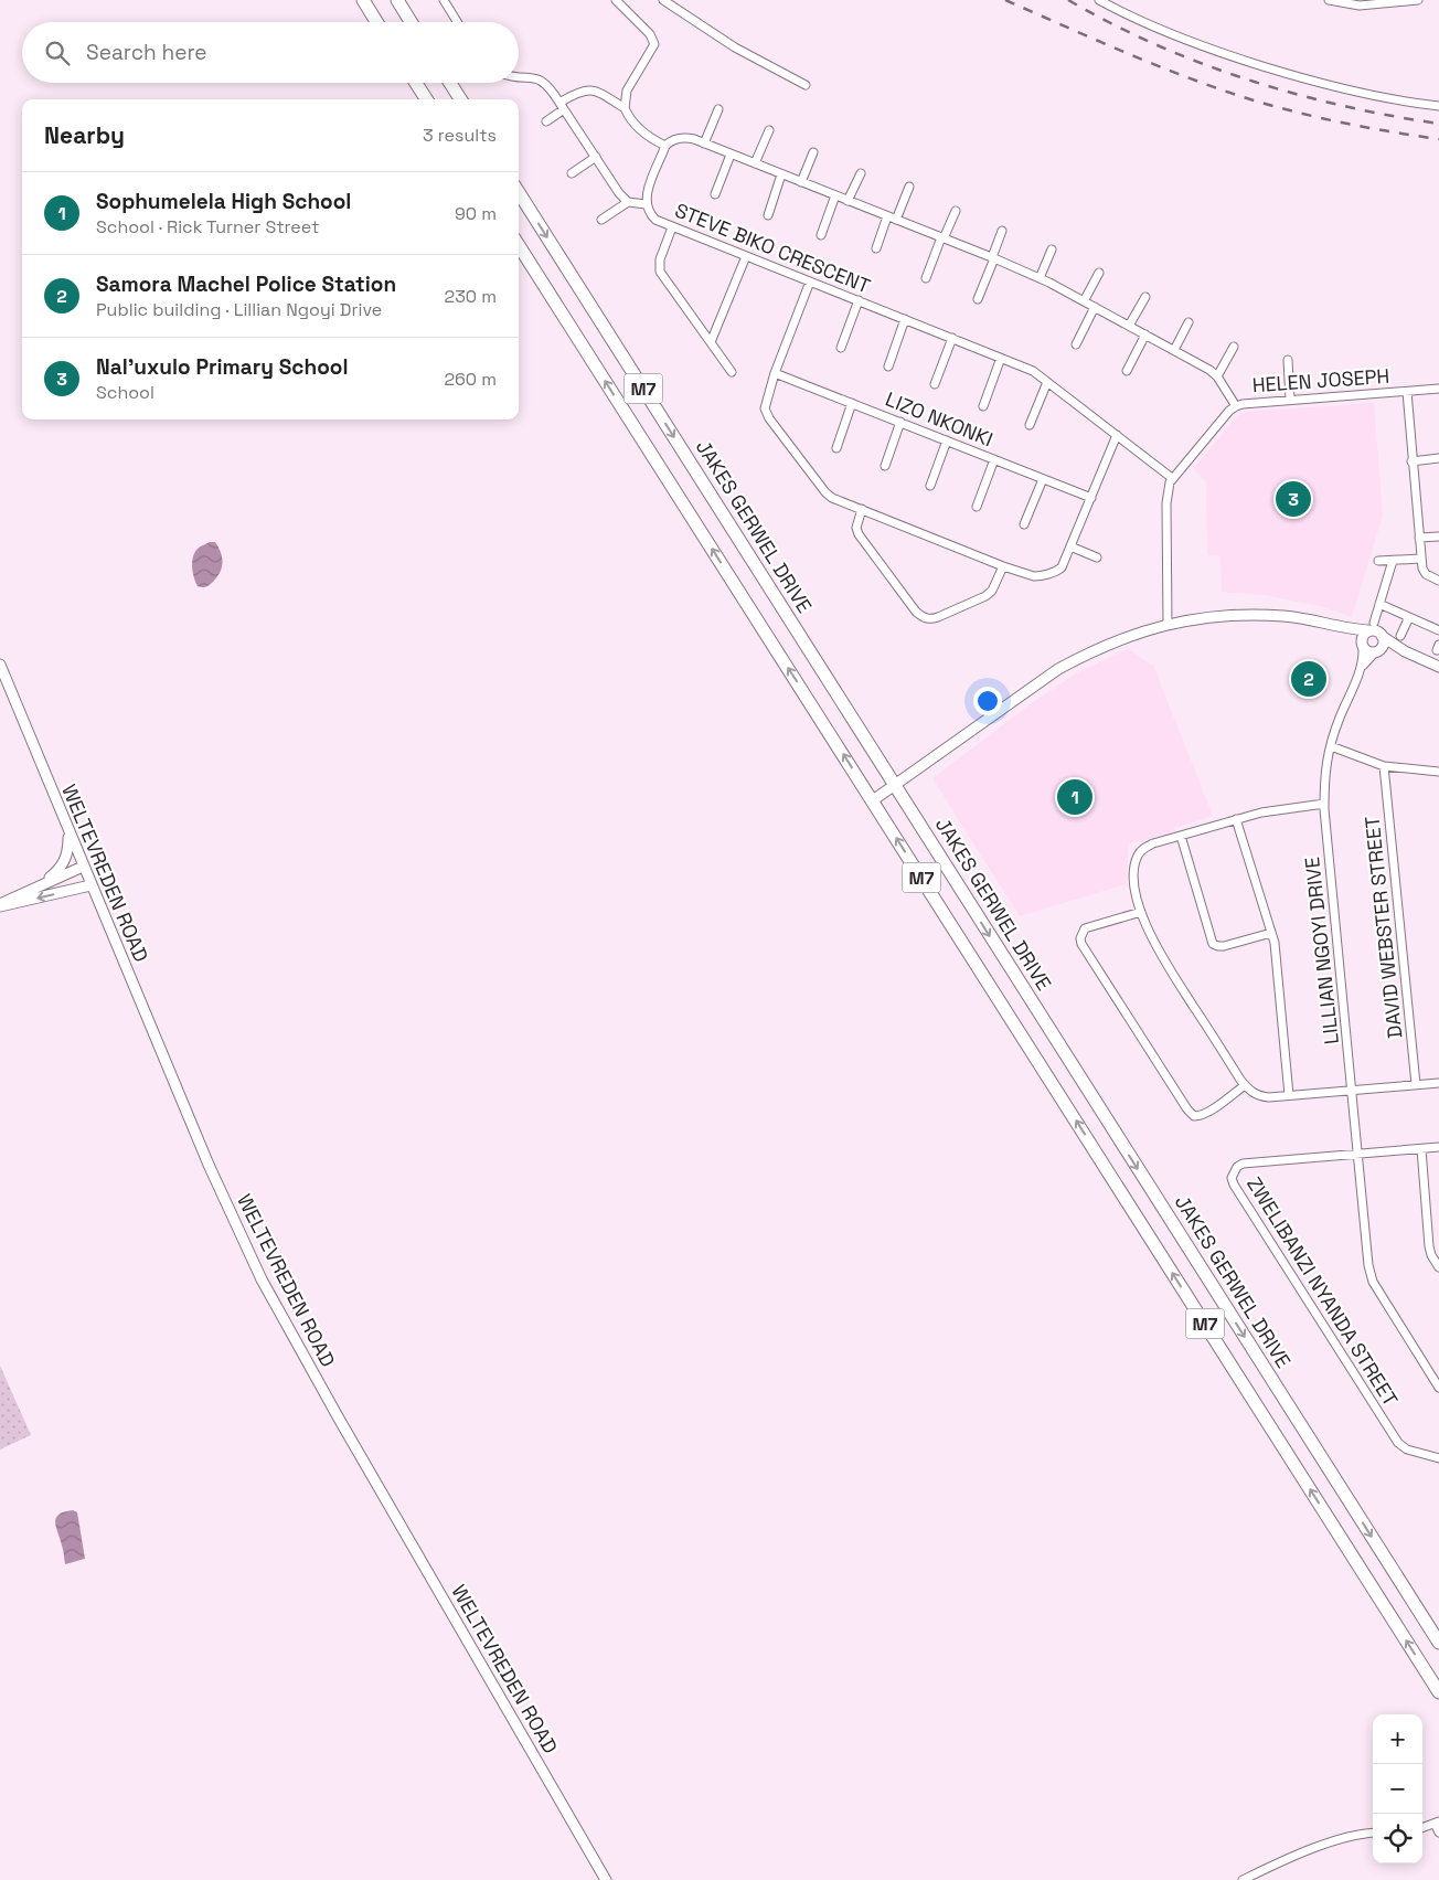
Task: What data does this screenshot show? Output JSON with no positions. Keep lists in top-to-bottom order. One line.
{"streets":{"highway":["M7","JAKES GERWEL DRIVE"],"street":["STEVE BIKO CRESCENT","HELEN JOSEPH","LIZO NKONKI","WELTEVREDEN ROAD","DAVID WEBSTER STREET","LILLIAN NGOYI DRIVE","ZWELIBANZI NYANDA STREET"]},"crossings":[["STEVE BIKO CRESCENT","HELEN JOSEPH"],["LILLIAN NGOYI DRIVE","ZWELIBANZI NYANDA STREET"]],"page":{"search":"Search here","heading":["Nearby","3 results"],"list":[{"mark":"1","name":"Sophumelela High School","note":"School · Rick Turner Street","value":"90 m"},{"mark":"2","name":"Samora Machel Police Station","note":"Public building · Lillian Ngoyi Drive","value":"230 m"},{"mark":"3","name":"Nal'uxulo Primary School","note":"School","value":"260 m"}],"pins":["3","2","1"],"map_buttons":["+","−"]}}
